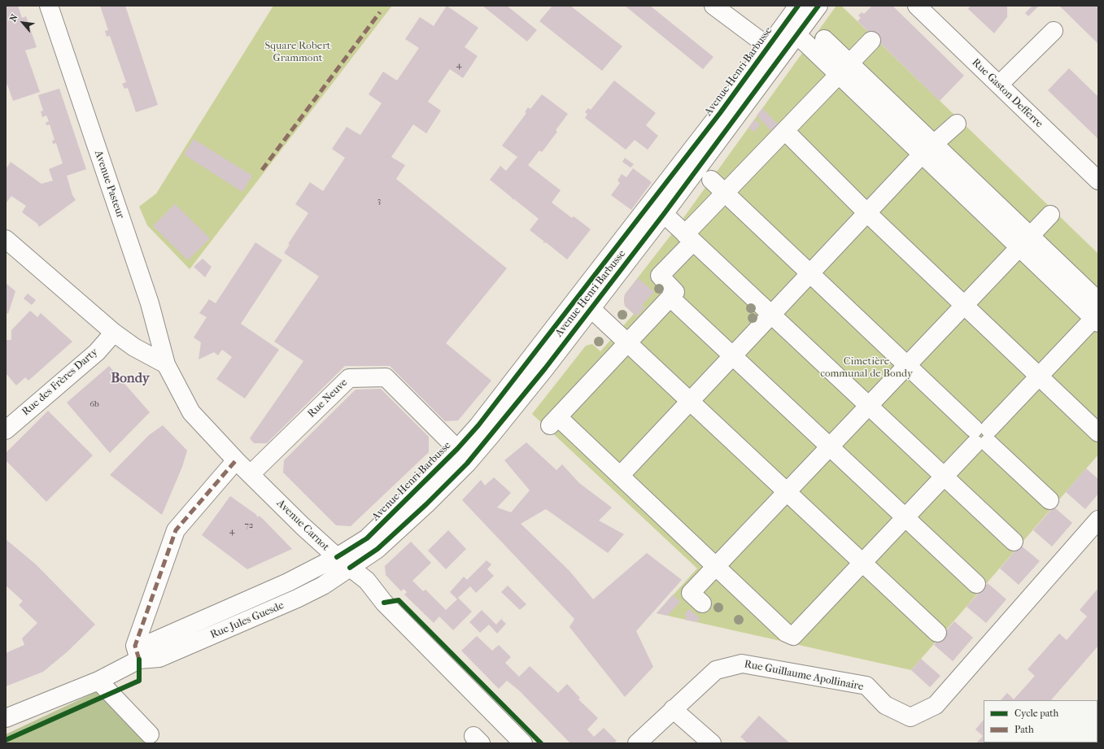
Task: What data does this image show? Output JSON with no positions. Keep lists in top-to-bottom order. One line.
{"streets":{"street":["Avenue Henri Barbusse","Rue Gaston Defferre","Avenue Pasteur","Rue des Frères Darty","Rue Neuve","Avenue Carnot","Rue Jules Guesde","Rue Guillaume Apollinaire"]},"crossings":[["Avenue Henri Barbusse","Rue Neuve"],["Avenue Henri Barbusse","Avenue Carnot"],["Avenue Henri Barbusse","Rue Jules Guesde"],["Avenue Pasteur","Avenue Carnot"],["Rue Neuve","Avenue Carnot"],["Avenue Carnot","Rue Jules Guesde"]],"districts":["Bondy"],"parks":["Square Robert Grammont","Cimetière communal de Bondy"],"house_numbers":["4","3","6b","72","4"],"legend":["Cycle path","Path"],"north":"top left"}
